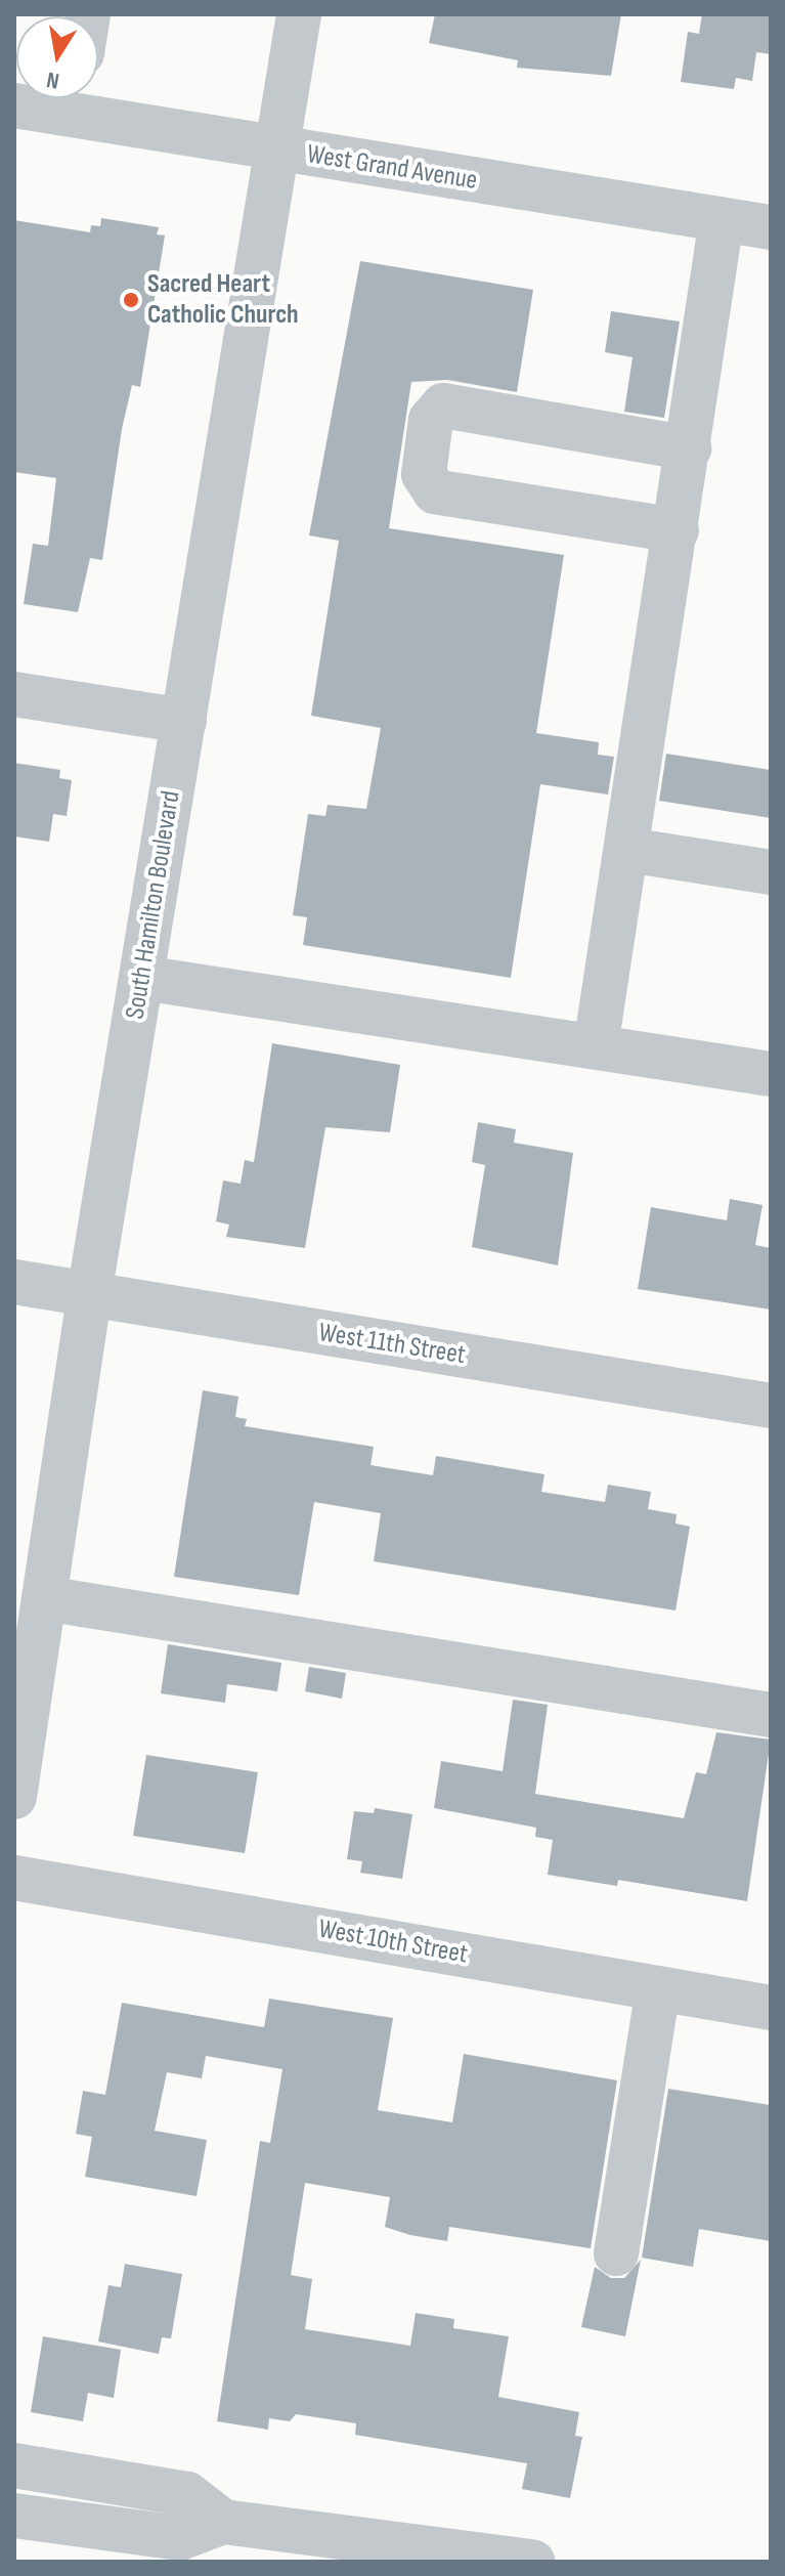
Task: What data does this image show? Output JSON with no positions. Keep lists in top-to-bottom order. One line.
{"streets":{"street":["West Grand Avenue","South Hamilton Boulevard","West 11th Street","West 10th Street"]},"crossings":[["West Grand Avenue","South Hamilton Boulevard"],["South Hamilton Boulevard","West 11th Street"]],"places":["Sacred Heart Catholic Church"],"north":"bottom"}
